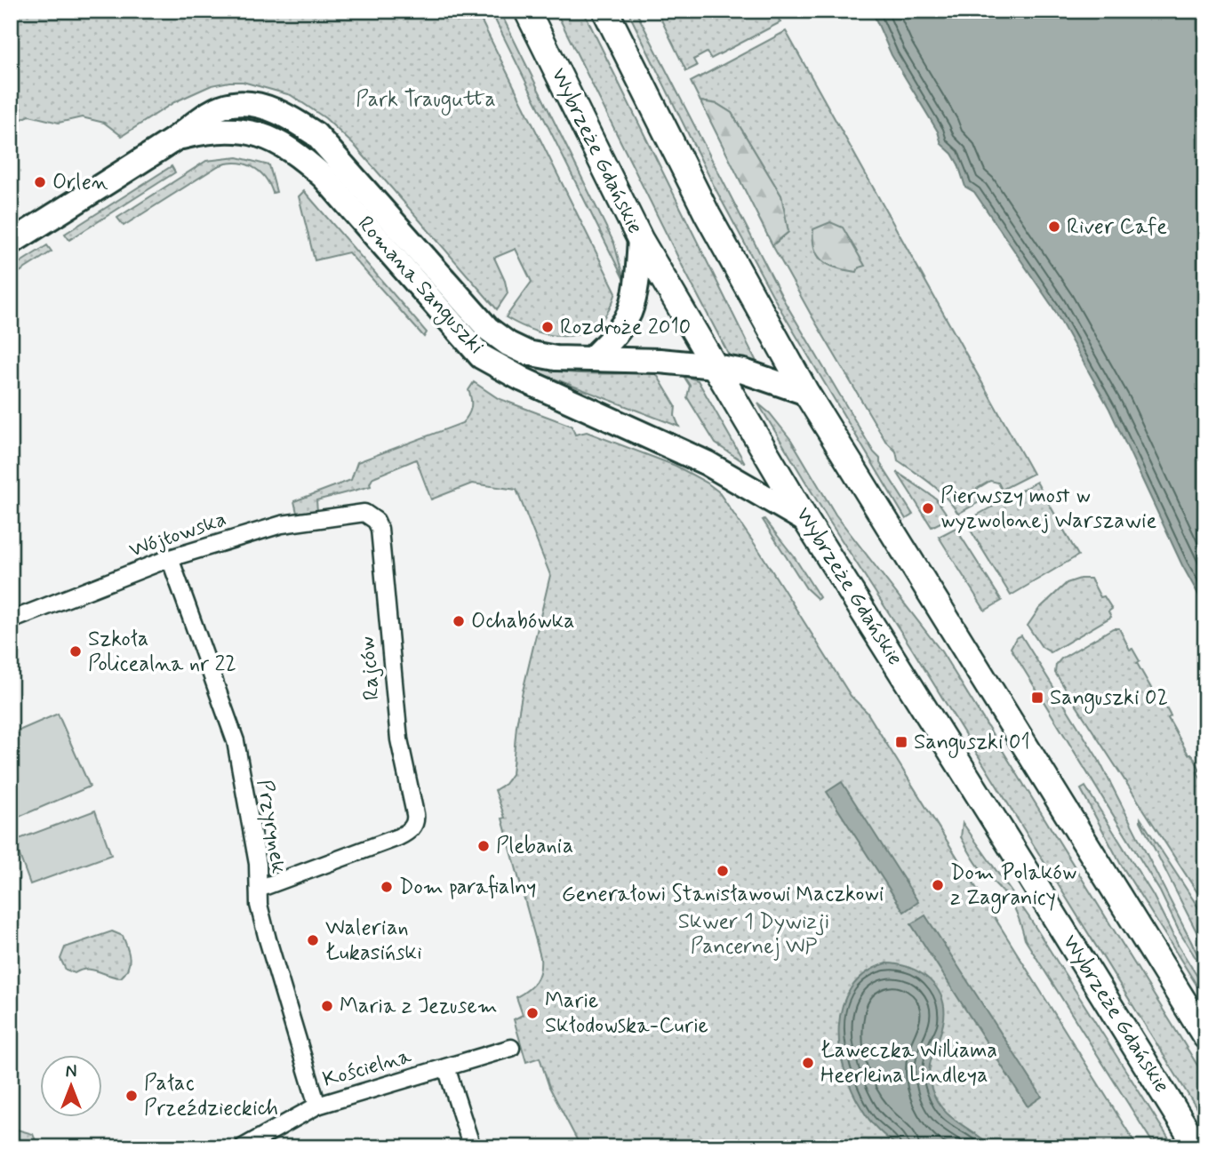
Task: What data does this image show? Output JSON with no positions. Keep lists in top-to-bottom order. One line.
{"streets":{"main road":["Wybrzeże Gdańskie"],"street":["Romana Sanguszki","Wójtowska","Rajców","Przyrynek","Kościelna"]},"crossings":[["Wybrzeże Gdańskie","Romana Sanguszki"],["Wójtowska","Rajców"],["Wójtowska","Przyrynek"],["Rajców","Przyrynek"],["Przyrynek","Kościelna"]],"parks":["Park Traugutta","Skwer 1 Dywizji Pancernej WP"],"places":{"other":["Orlen","River Cafe","Rozdroże 2010","Pierwszy most w wyzwolonej Warszawie","Ochabówka","Szkoła Policealna nr 22","Plebania","Generałowi Stanisławowi Maczkowi","Dom Polaków z Zagranicy","Dom parafialny","Walerian Łukasiński","Maria z Jezusem","Marie Skłodowska-Curie","Ławeczka Williama Heerleina Lindleya","Pałac Przeździeckich"],"transit":["Sanguszki 02","Sanguszki 01"]},"north":"top"}
